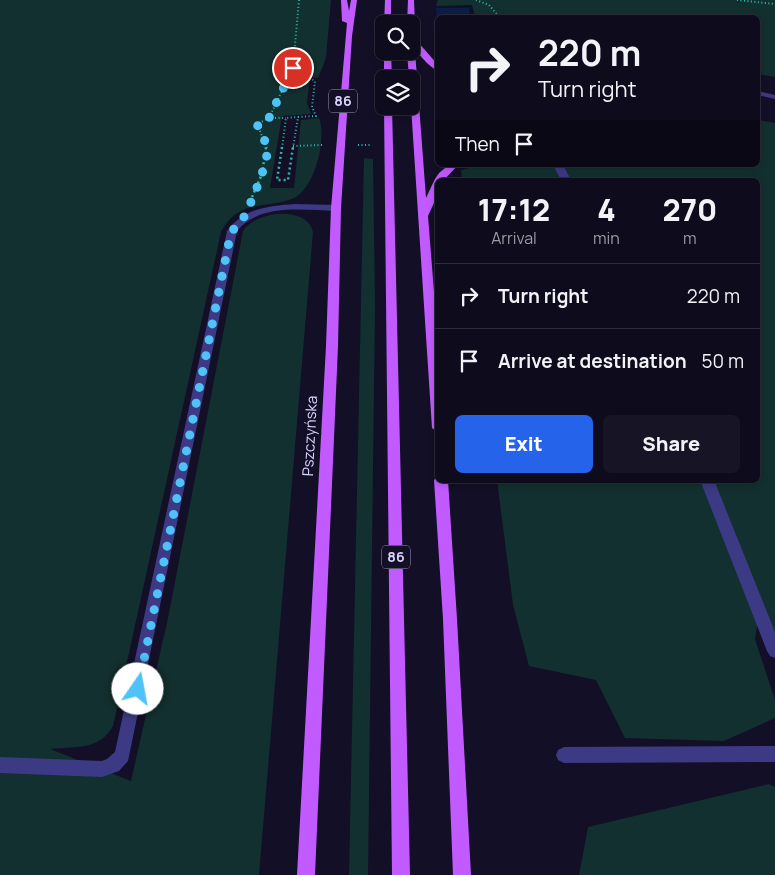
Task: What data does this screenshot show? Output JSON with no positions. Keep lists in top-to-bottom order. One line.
{"streets":{"main road":["86","Pszczyńska"]},"page":{"turn":["220 m","Turn right"],"then":"Then","eta":["17:12","Arrival","4","min","270","m"],"list":[{"name":"Turn right","value":"220 m"},{"name":"Arrive at destination","value":"50 m"}],"buttons":["Exit","Share"]}}
